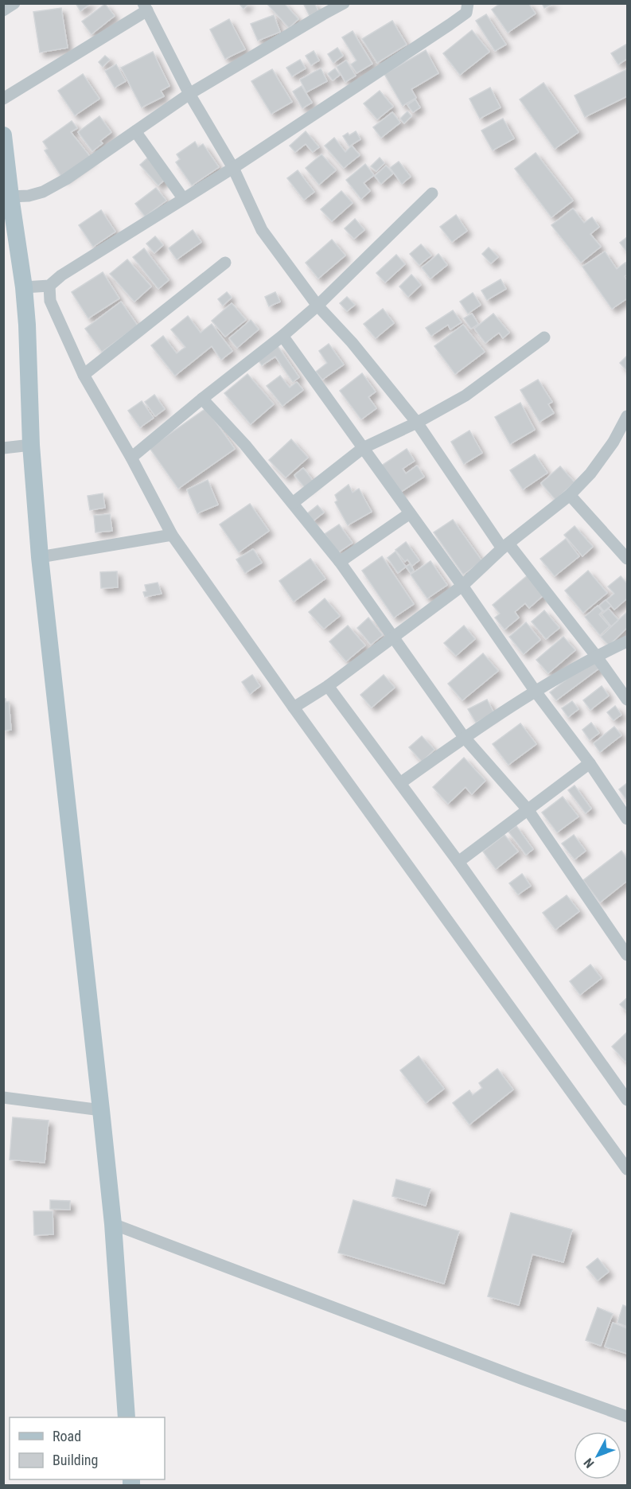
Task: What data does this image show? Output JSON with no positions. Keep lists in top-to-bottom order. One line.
{"legend":["Road","Building"],"north":"bottom left"}
